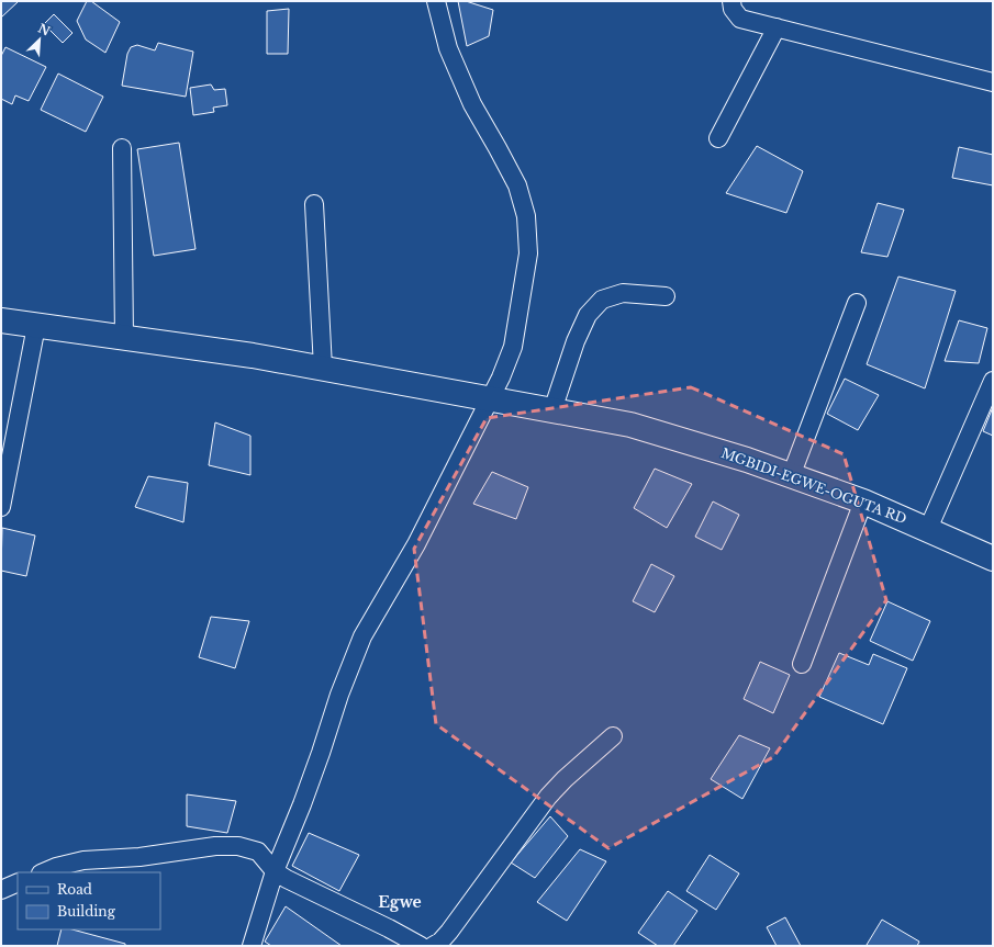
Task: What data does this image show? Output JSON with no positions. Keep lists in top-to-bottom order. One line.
{"streets":{"street":["MGBIDI-EGWE-OGUTA RD"]},"districts":["Egwe"],"legend":["Road","Building"],"north":"top right"}
